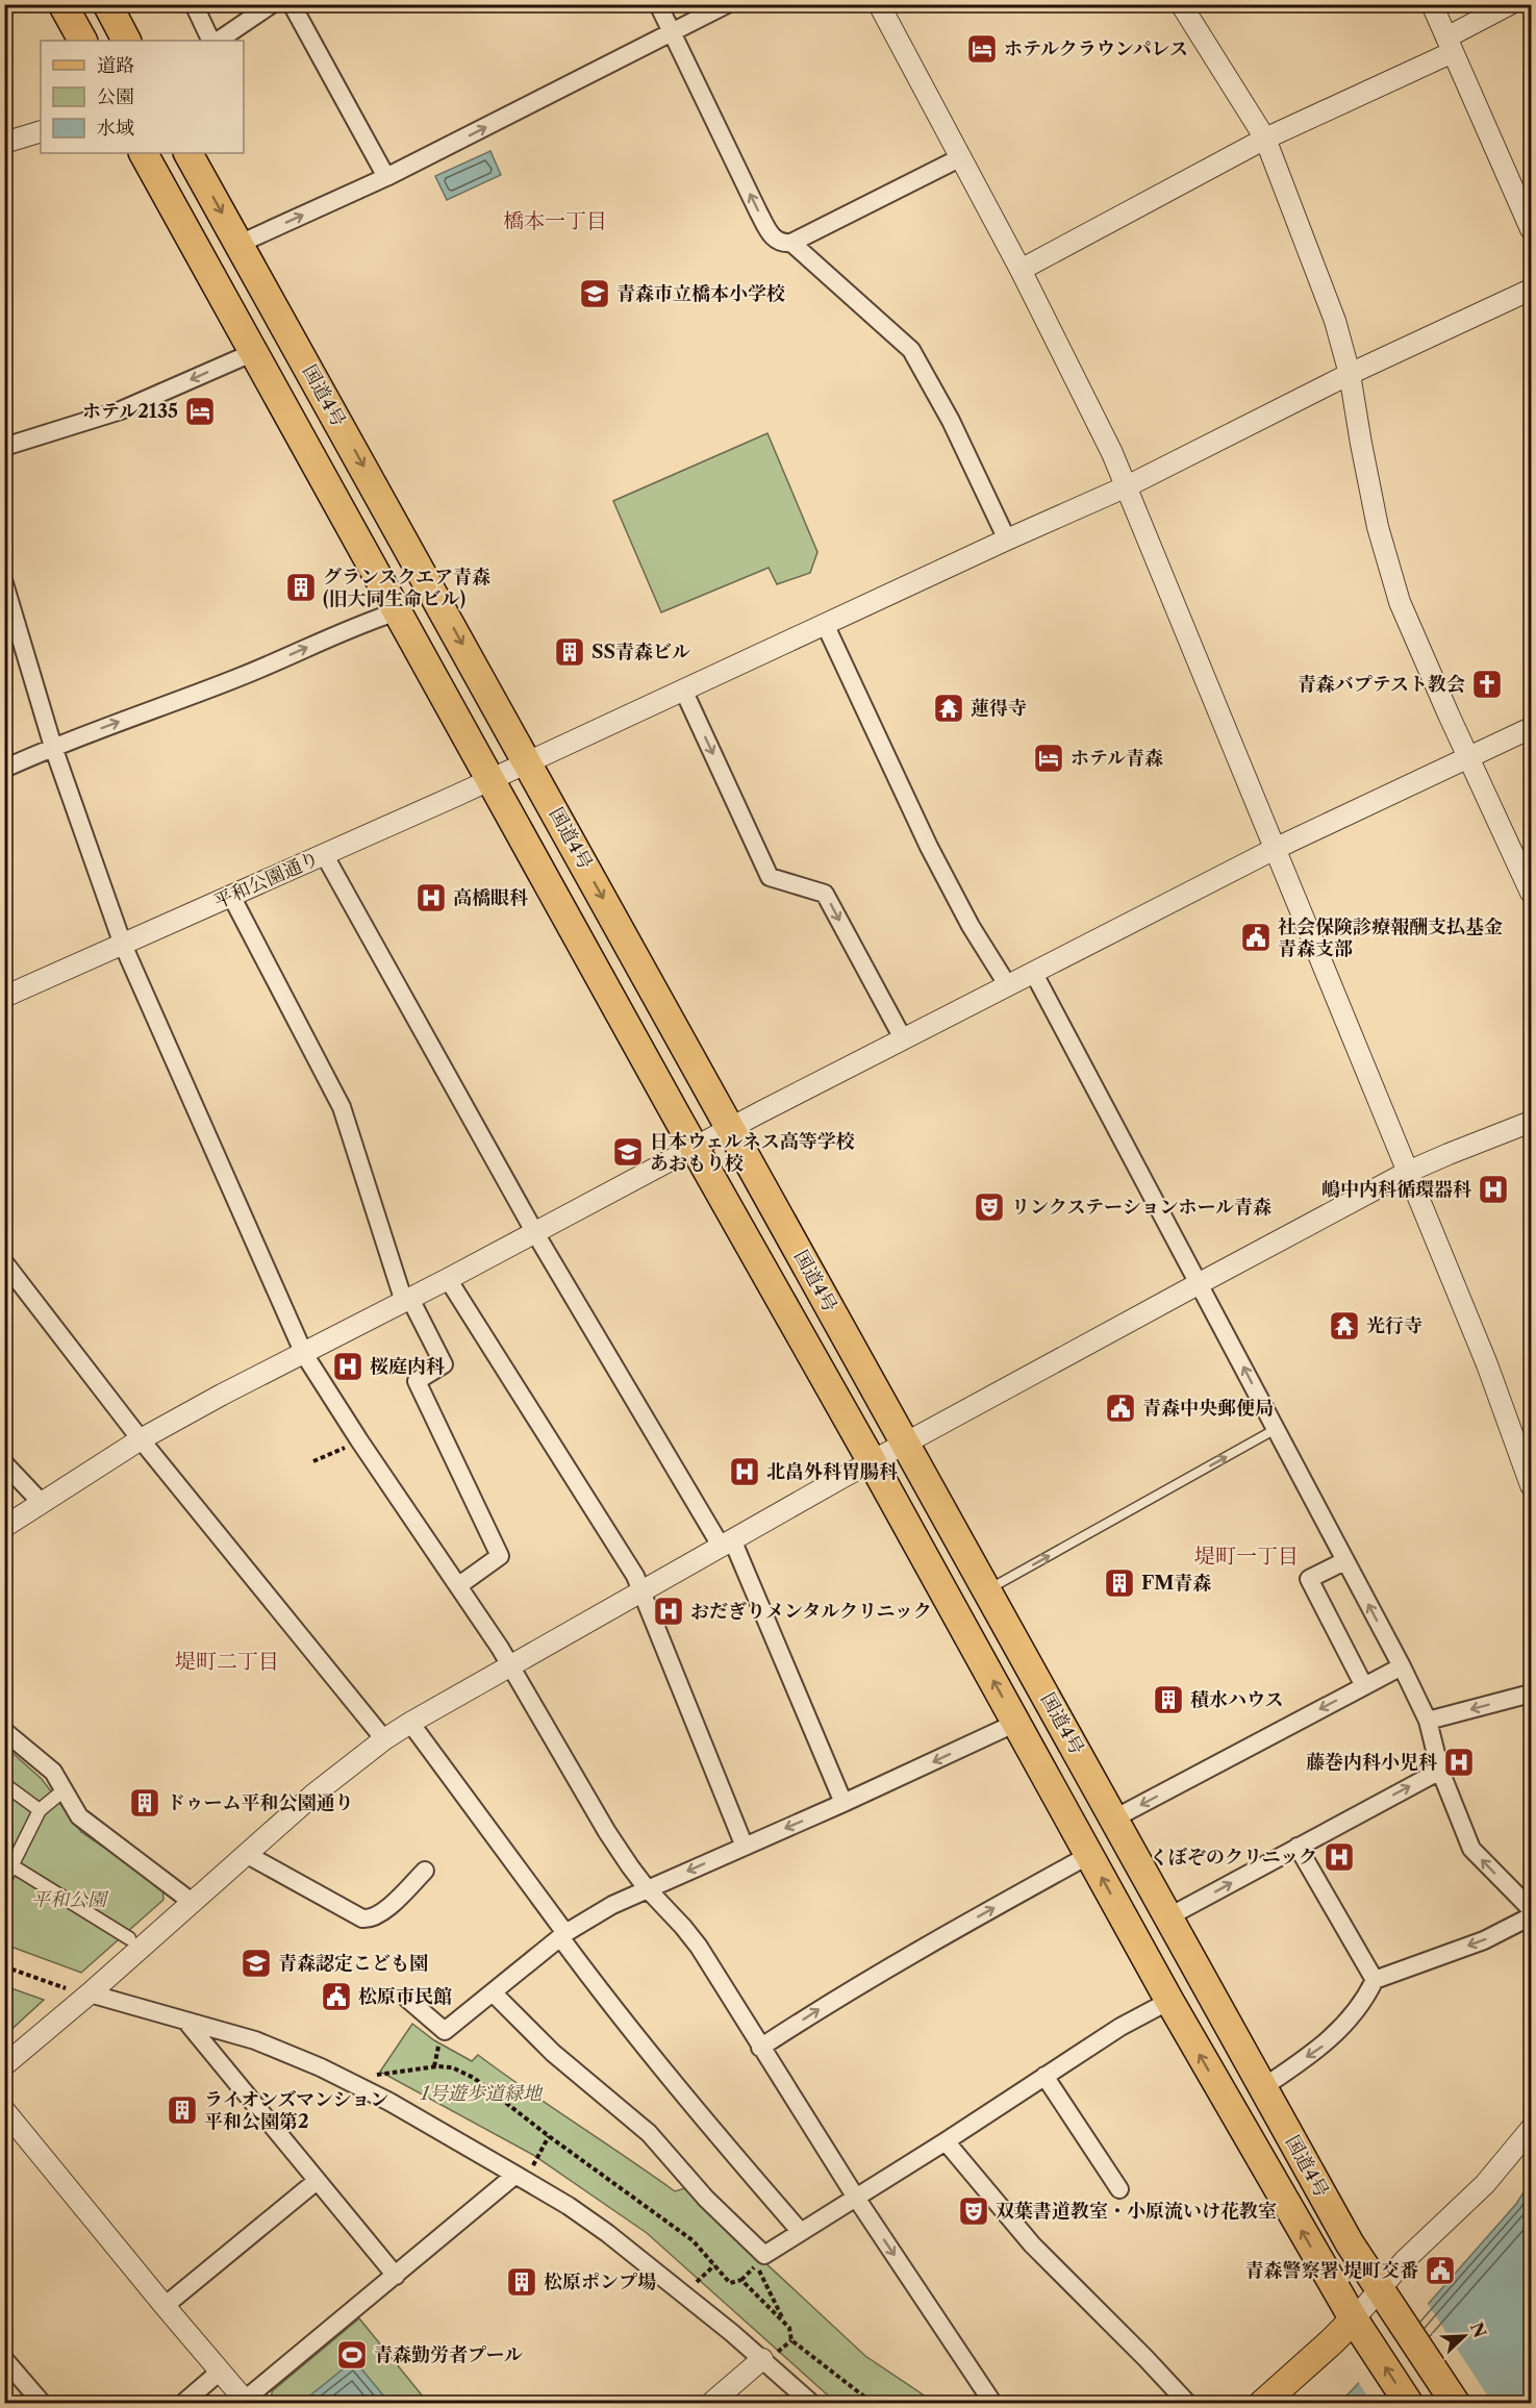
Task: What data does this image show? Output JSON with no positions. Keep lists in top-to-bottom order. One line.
{"streets":{"highway":["国道4号"],"street":["平和公園通り"]},"crossings":[["国道4号","平和公園通り"]],"districts":["橋本一丁目","堤町一丁目","堤町二丁目"],"parks":["平和公園","1号遊歩道緑地"],"places":{"hotel":["ホテルクラウンパレス","ホテル2135","ホテル青森"],"school or university":["青森市立橋本小学校","日本ウェルネス高等学校 あおもり校","青森認定こども園"],"building":["グランスクエア青森 (旧大同生命ビル)","SS青森ビル","FM青森","積水ハウス","ドゥーム平和公園通り","ライオンズマンション 平和公園第2","松原ポンプ場"],"church":["青森バプテスト教会"],"temple":["蓮得寺","光行寺"],"hospital":["高橋眼科","嶋中内科循環器科","桜庭内科","北畠外科胃腸科","おだぎりメンタルクリニック","藤巻内科小児科","くぼぞのクリニック"],"public building":["社会保険診療報酬支払基金 青森支部","青森中央郵便局","松原市民館","青森警察署 堤町交番"],"theatre":["リンクステーションホール青森","双葉書道教室・小原流いけ花教室"],"sports":["青森勤労者プール"]},"legend":["道路","公園","水域"],"north":"top right"}
